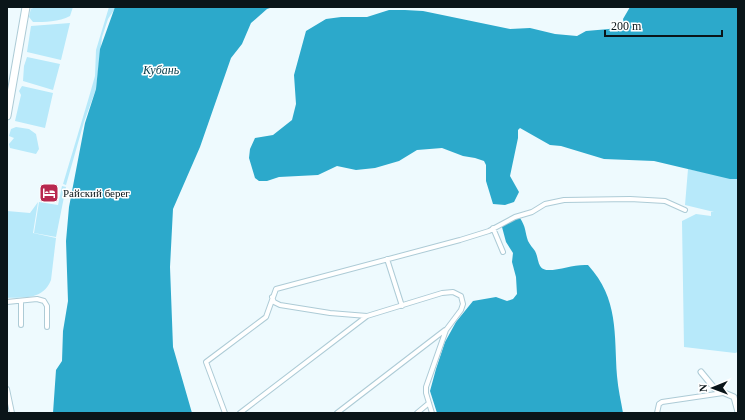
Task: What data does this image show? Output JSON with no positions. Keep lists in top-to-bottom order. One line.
{"water":["Кубань"],"places":{"hotel":["Райский берег"]},"scale_bar":"200 m","north":"left"}
